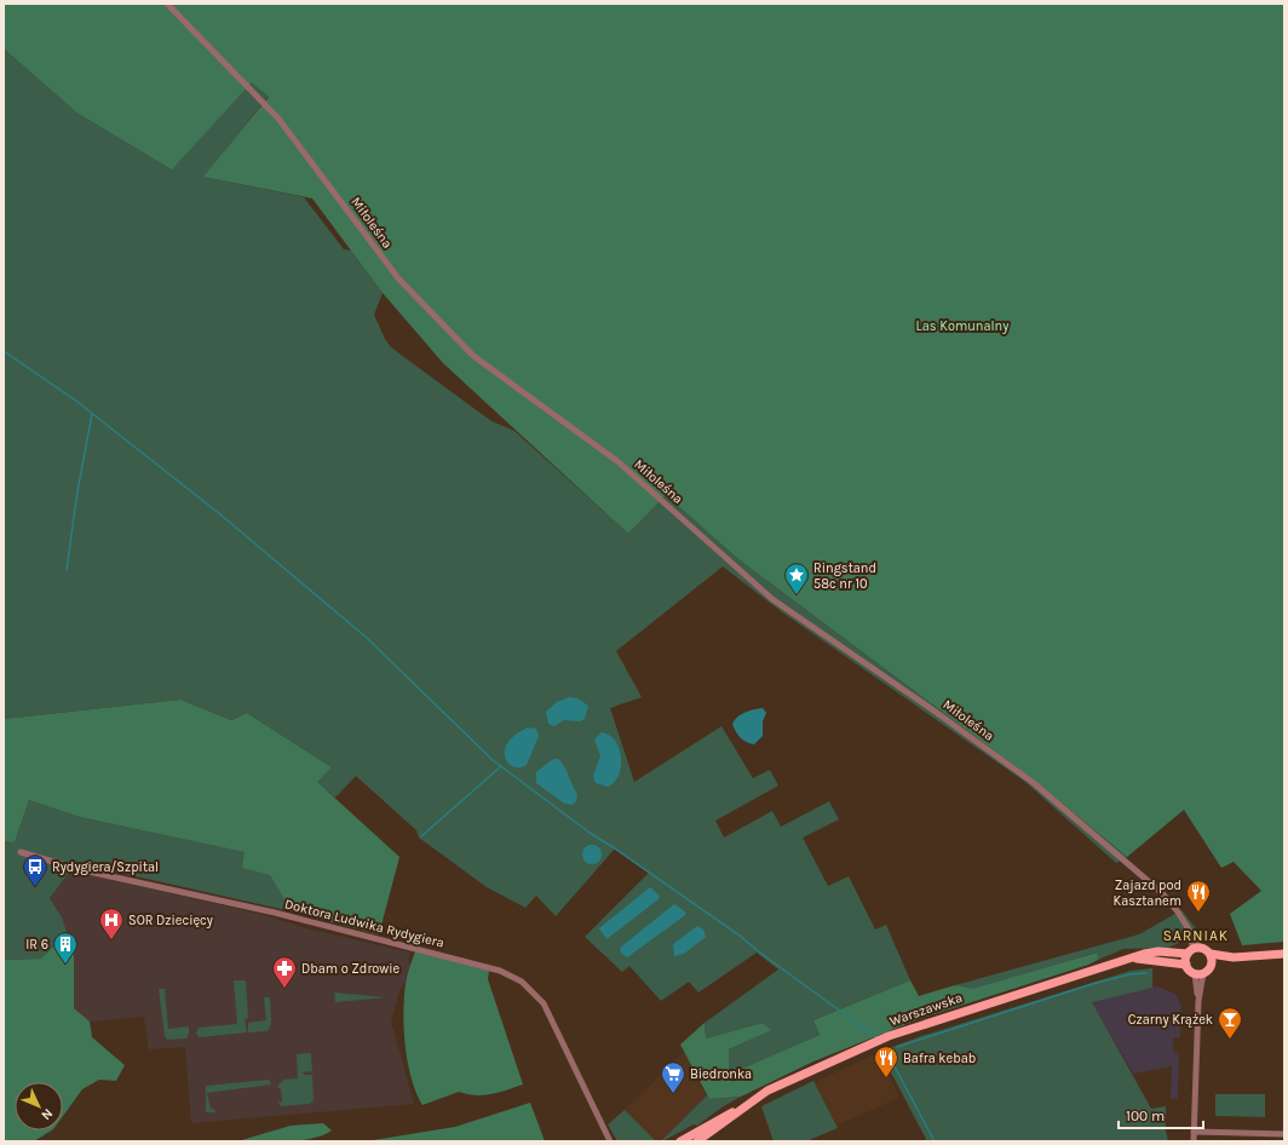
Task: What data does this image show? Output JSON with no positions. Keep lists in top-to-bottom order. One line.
{"streets":{"main road":["Warszawska"],"street":["Miłoleśna","Doktora Ludwika Rydygiera"]},"crossings":[["Miłoleśna","Warszawska"]],"districts":["SARNIAK"],"parks":["Las Komunalny"],"places":{"place":["Ringstand 58c nr 10"],"bus stop":["Rydygiera/Szpital"],"restaurant":["Zajazd pod Kasztanem","Bafra kebab"],"hospital":["SOR Dziecięcy"],"building":["IR 6"],"pharmacy":["Dbam o Zdrowie"],"bar":["Czarny Krążek"],"supermarket":["Biedronka"]},"scale_bar":"100 m","north":"bottom right"}
